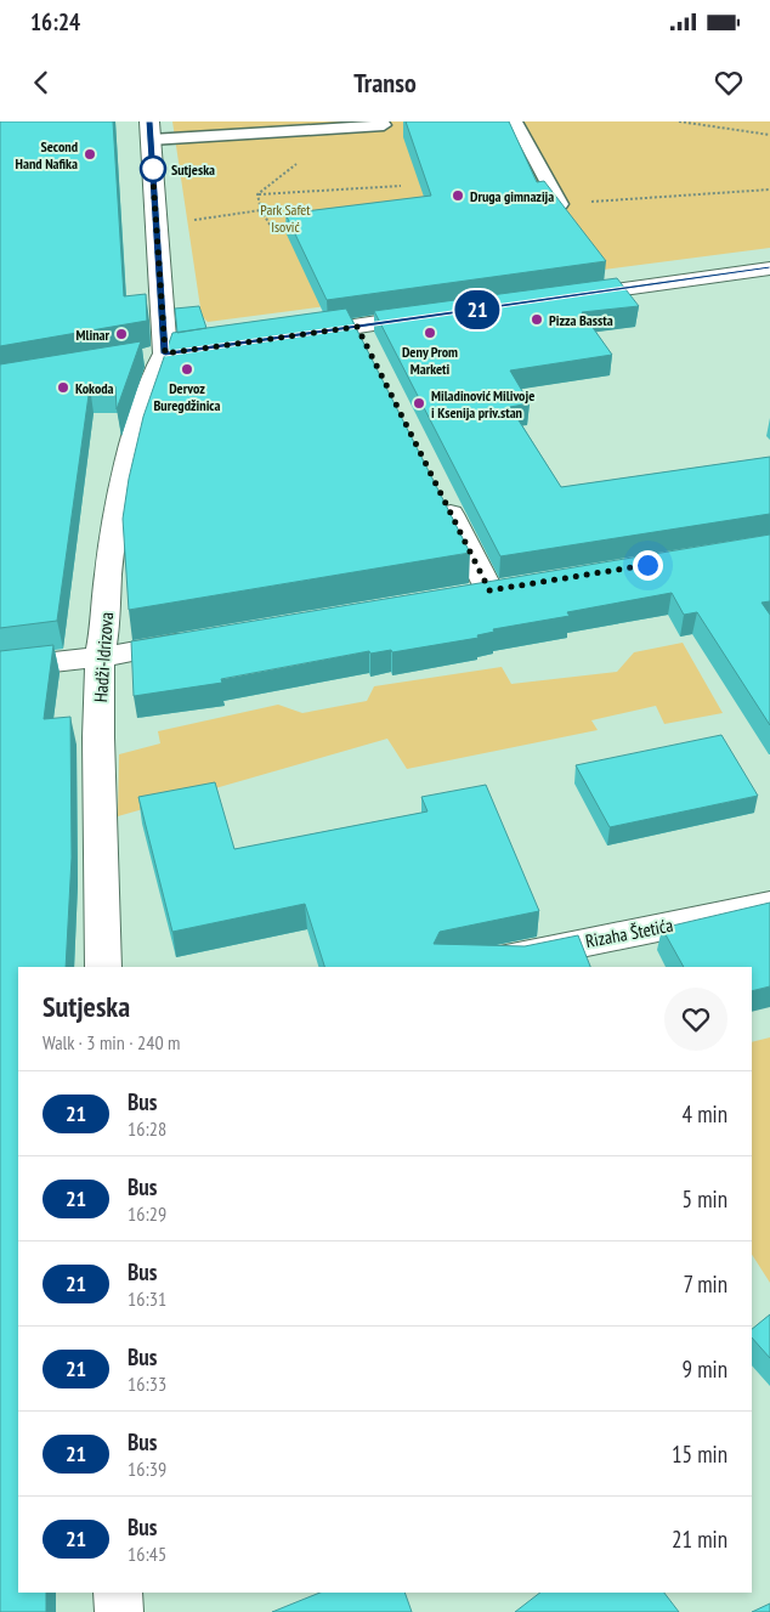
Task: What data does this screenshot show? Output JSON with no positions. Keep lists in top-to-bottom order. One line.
{"streets":{"street":["Hadži-Idrizova","Rizaha Štetića"]},"parks":["Park Safet Isović"],"places":["Second Hand Nafika","Sutjeska","Druga gimnazija","Pizza Bassta","Deny Prom Marketi","Mlinar","Dervoz Buregdžinica","Kokoda","Miladinović Milivoje i Ksenija priv.stan"],"lines":["bus line 21"],"page":{"status":"16:24","header":"Transo","on_map":"21","heading":["Sutjeska","Walk · 3 min · 240 m"],"list":[{"mark":"21","name":"Bus","note":"16:28","value":"4 min"},{"mark":"21","name":"Bus","note":"16:29","value":"5 min"},{"mark":"21","name":"Bus","note":"16:31","value":"7 min"},{"mark":"21","name":"Bus","note":"16:33","value":"9 min"},{"mark":"21","name":"Bus","note":"16:39","value":"15 min"},{"mark":"21","name":"Bus","note":"16:45","value":"21 min"}]}}
